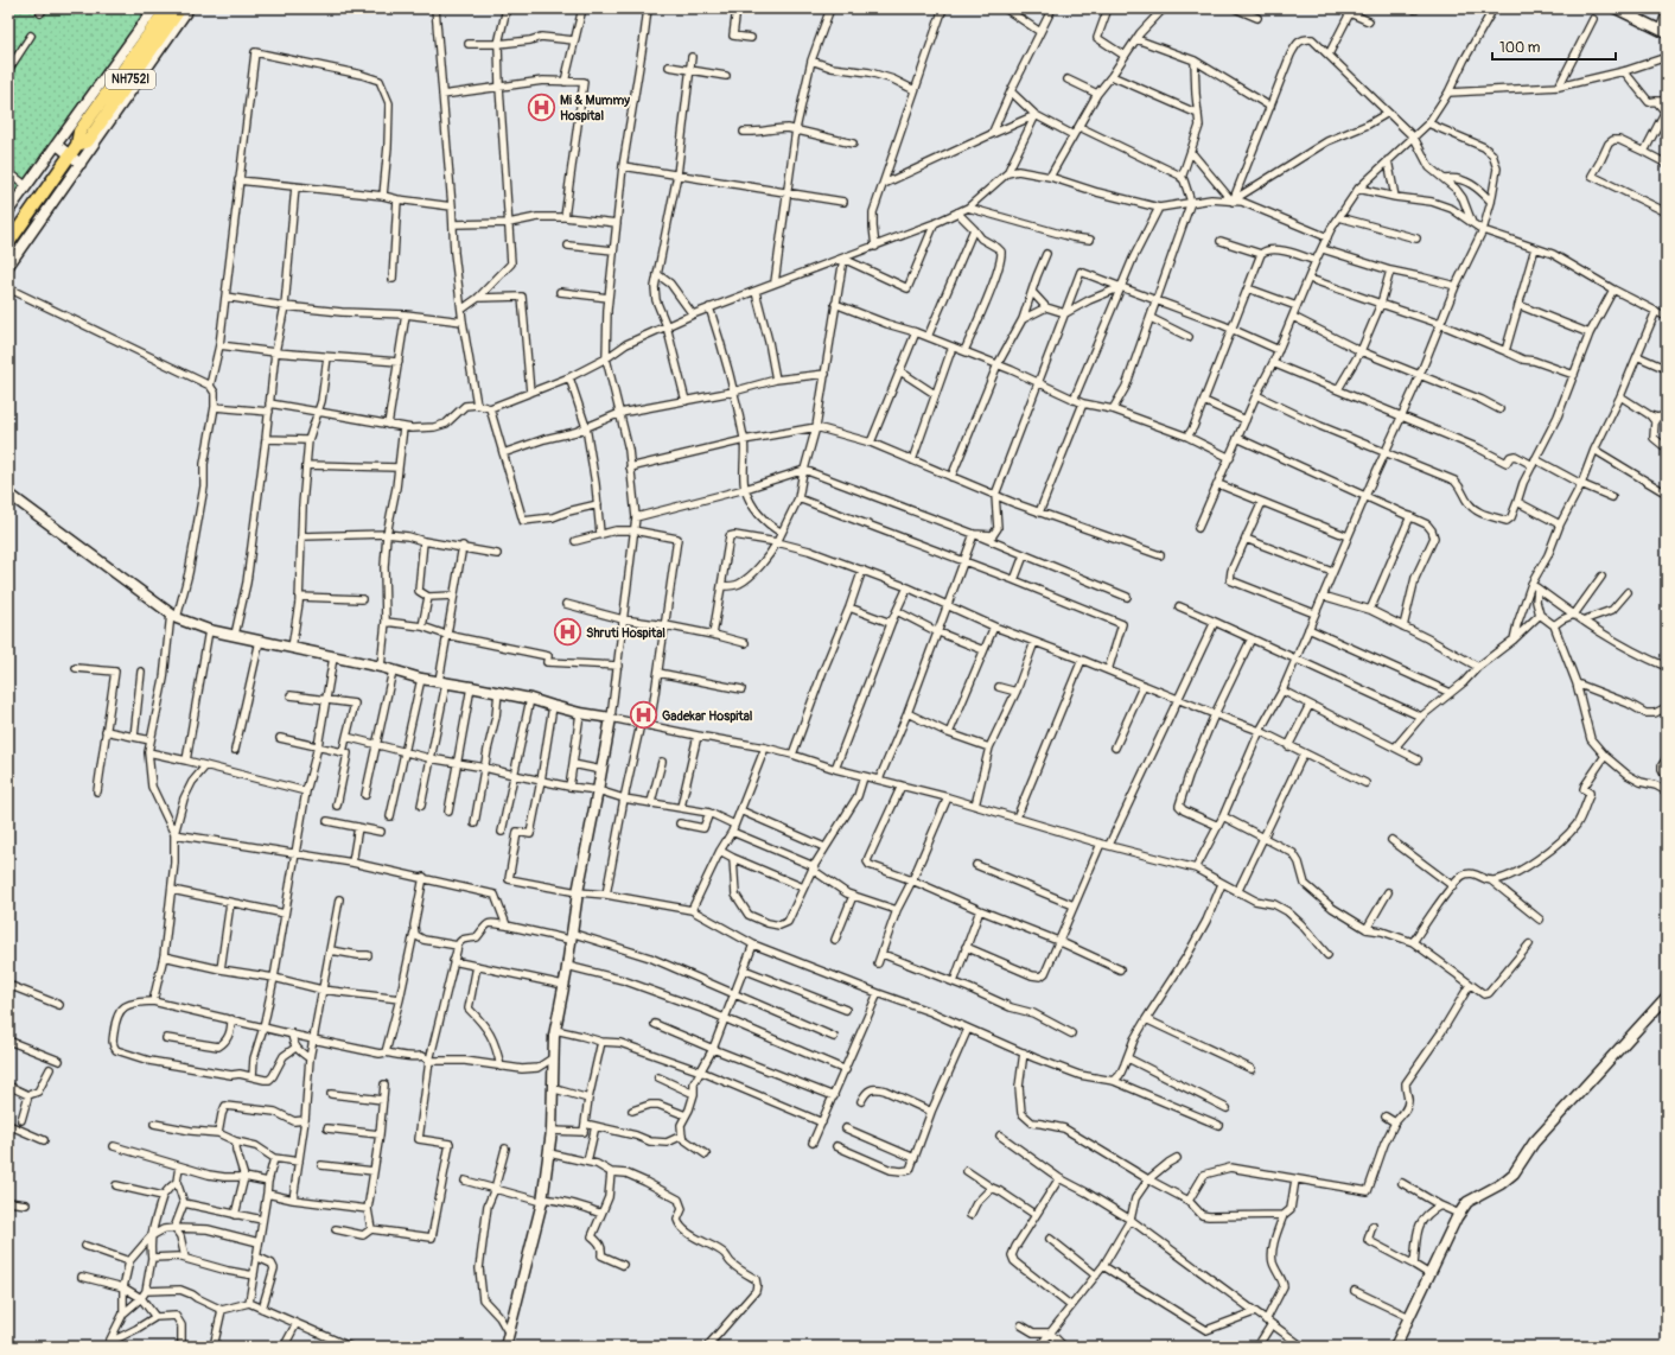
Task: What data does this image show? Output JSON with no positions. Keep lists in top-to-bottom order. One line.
{"streets":{"highway":["NH752I"]},"places":{"hospital":["Mi & Mummy Hospital","Shruti Hospital","Gadekar Hospital"]},"scale_bar":"100 m"}
